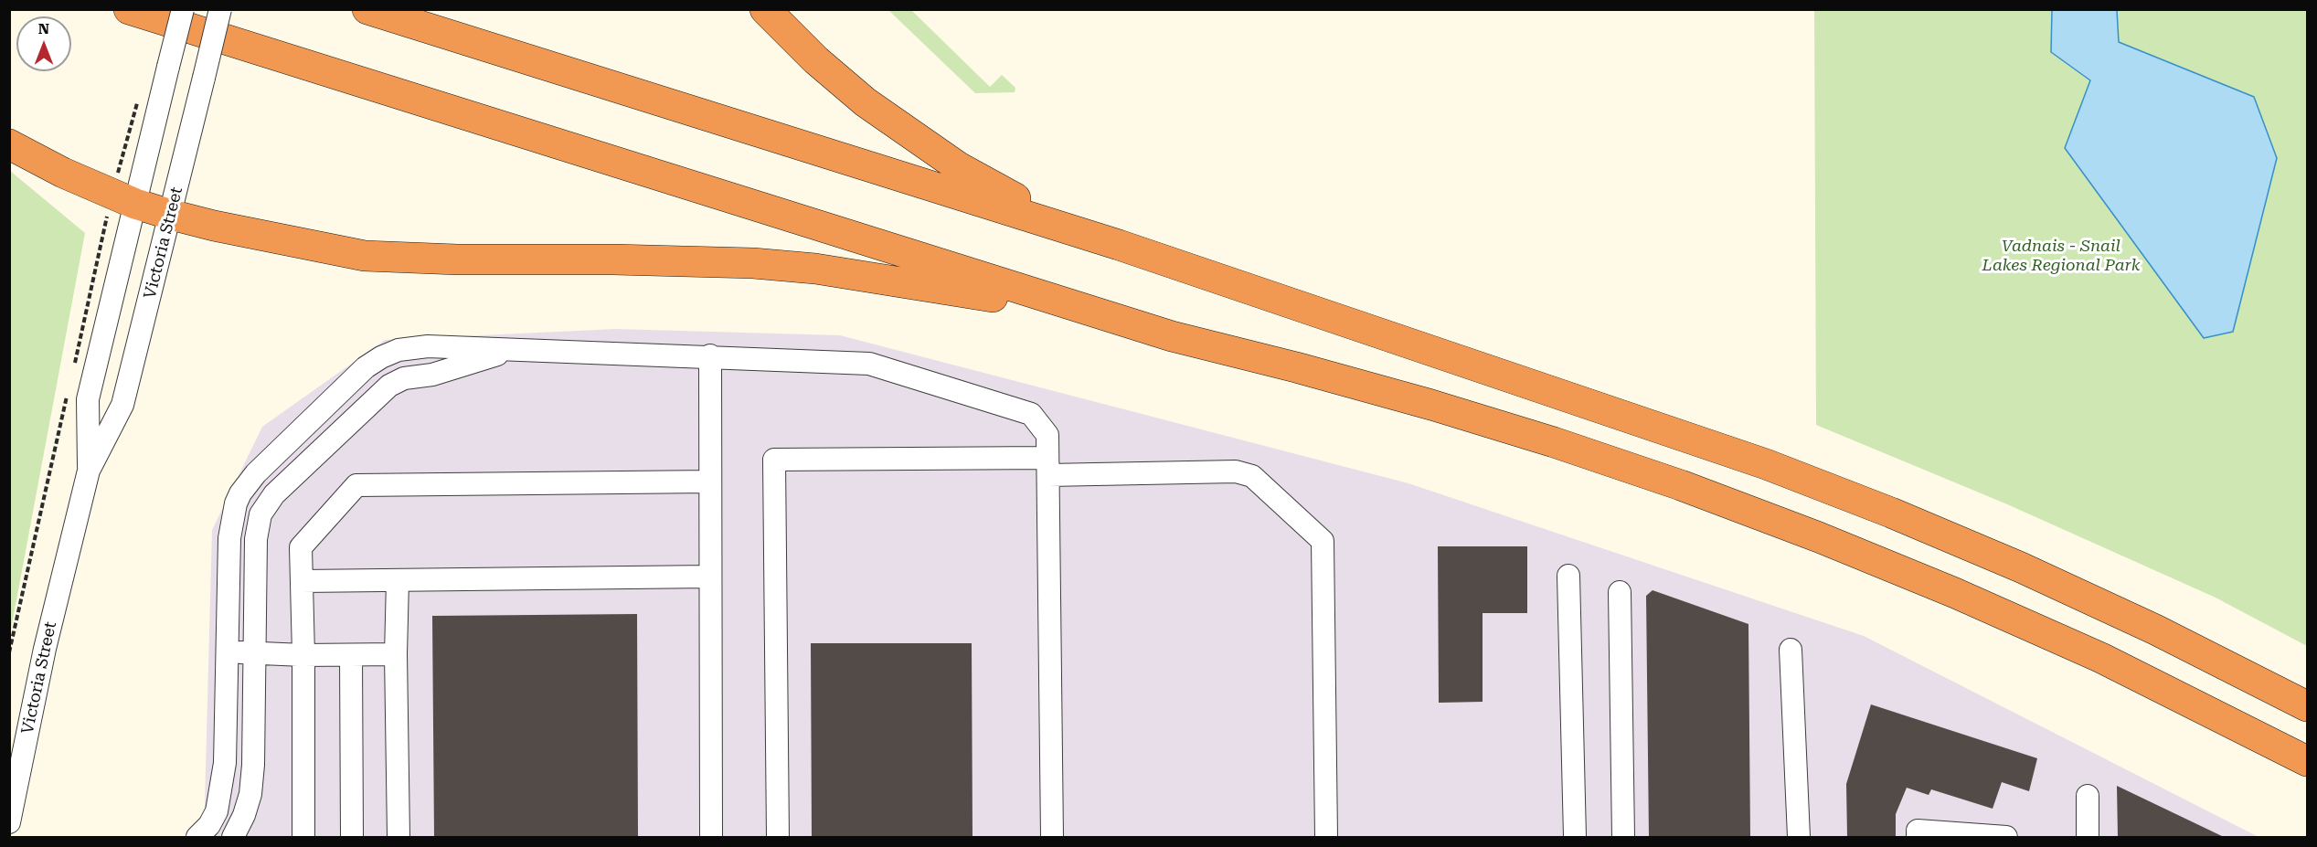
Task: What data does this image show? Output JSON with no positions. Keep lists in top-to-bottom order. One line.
{"streets":{"street":["Victoria Street"]},"parks":["Vadnais - Snail Lakes Regional Park"],"north":"top"}
